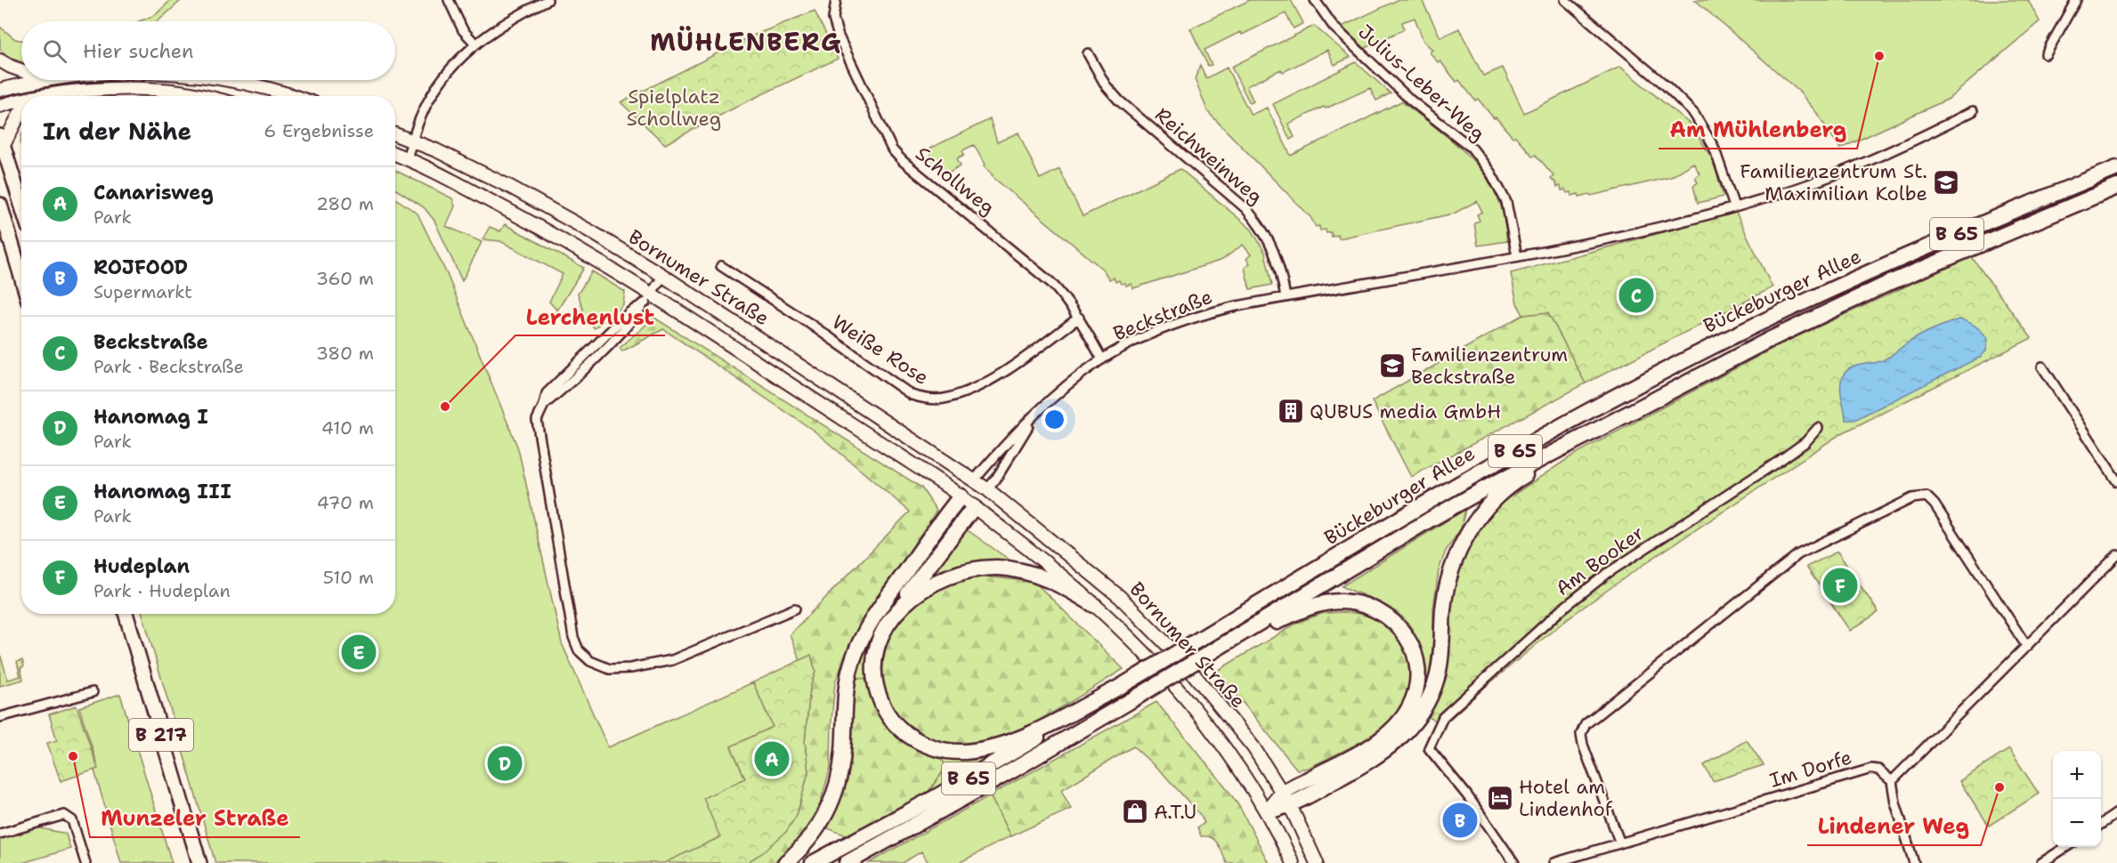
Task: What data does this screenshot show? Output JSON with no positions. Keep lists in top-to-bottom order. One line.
{"streets":{"highway":["B 65","Bückeburger Allee"],"main road":["Bornumer Straße","B 217"],"street":["Julius-Leber-Weg","Reichweinweg","Schollweg","Beckstraße","Weiße Rose","Am Booker","Im Dorfe"]},"crossings":[["Julius-Leber-Weg","Beckstraße"],["Reichweinweg","Beckstraße"],["Schollweg","Beckstraße"],["Schollweg","Weiße Rose"],["Bornumer Straße","Beckstraße"]],"districts":["MÜHLENBERG"],"parks":["Spielplatz Schollweg"],"places":{"other":["Am Mühlenberg","Lerchenlust","Munzeler Straße","Lindener Weg"],"school or university":["Familienzentrum St. Maximilian Kolbe","Familienzentrum Beckstraße"],"building":["QUBUS media GmbH"],"hotel":["Hotel am Lindenhof"],"shop":["A.T.U"]},"page":{"search":"Hier suchen","heading":["In der Nähe","6 Ergebnisse"],"list":[{"mark":"A","name":"Canarisweg","note":"Park","value":"280 m"},{"mark":"B","name":"ROJFOOD","note":"Supermarkt","value":"360 m"},{"mark":"C","name":"Beckstraße","note":"Park · Beckstraße","value":"380 m"},{"mark":"D","name":"Hanomag I","note":"Park","value":"410 m"},{"mark":"E","name":"Hanomag III","note":"Park","value":"470 m"},{"mark":"F","name":"Hudeplan","note":"Park · Hudeplan","value":"510 m"}],"pins":["C","F","E","A","D","B"],"map_buttons":["+","−"]}}
